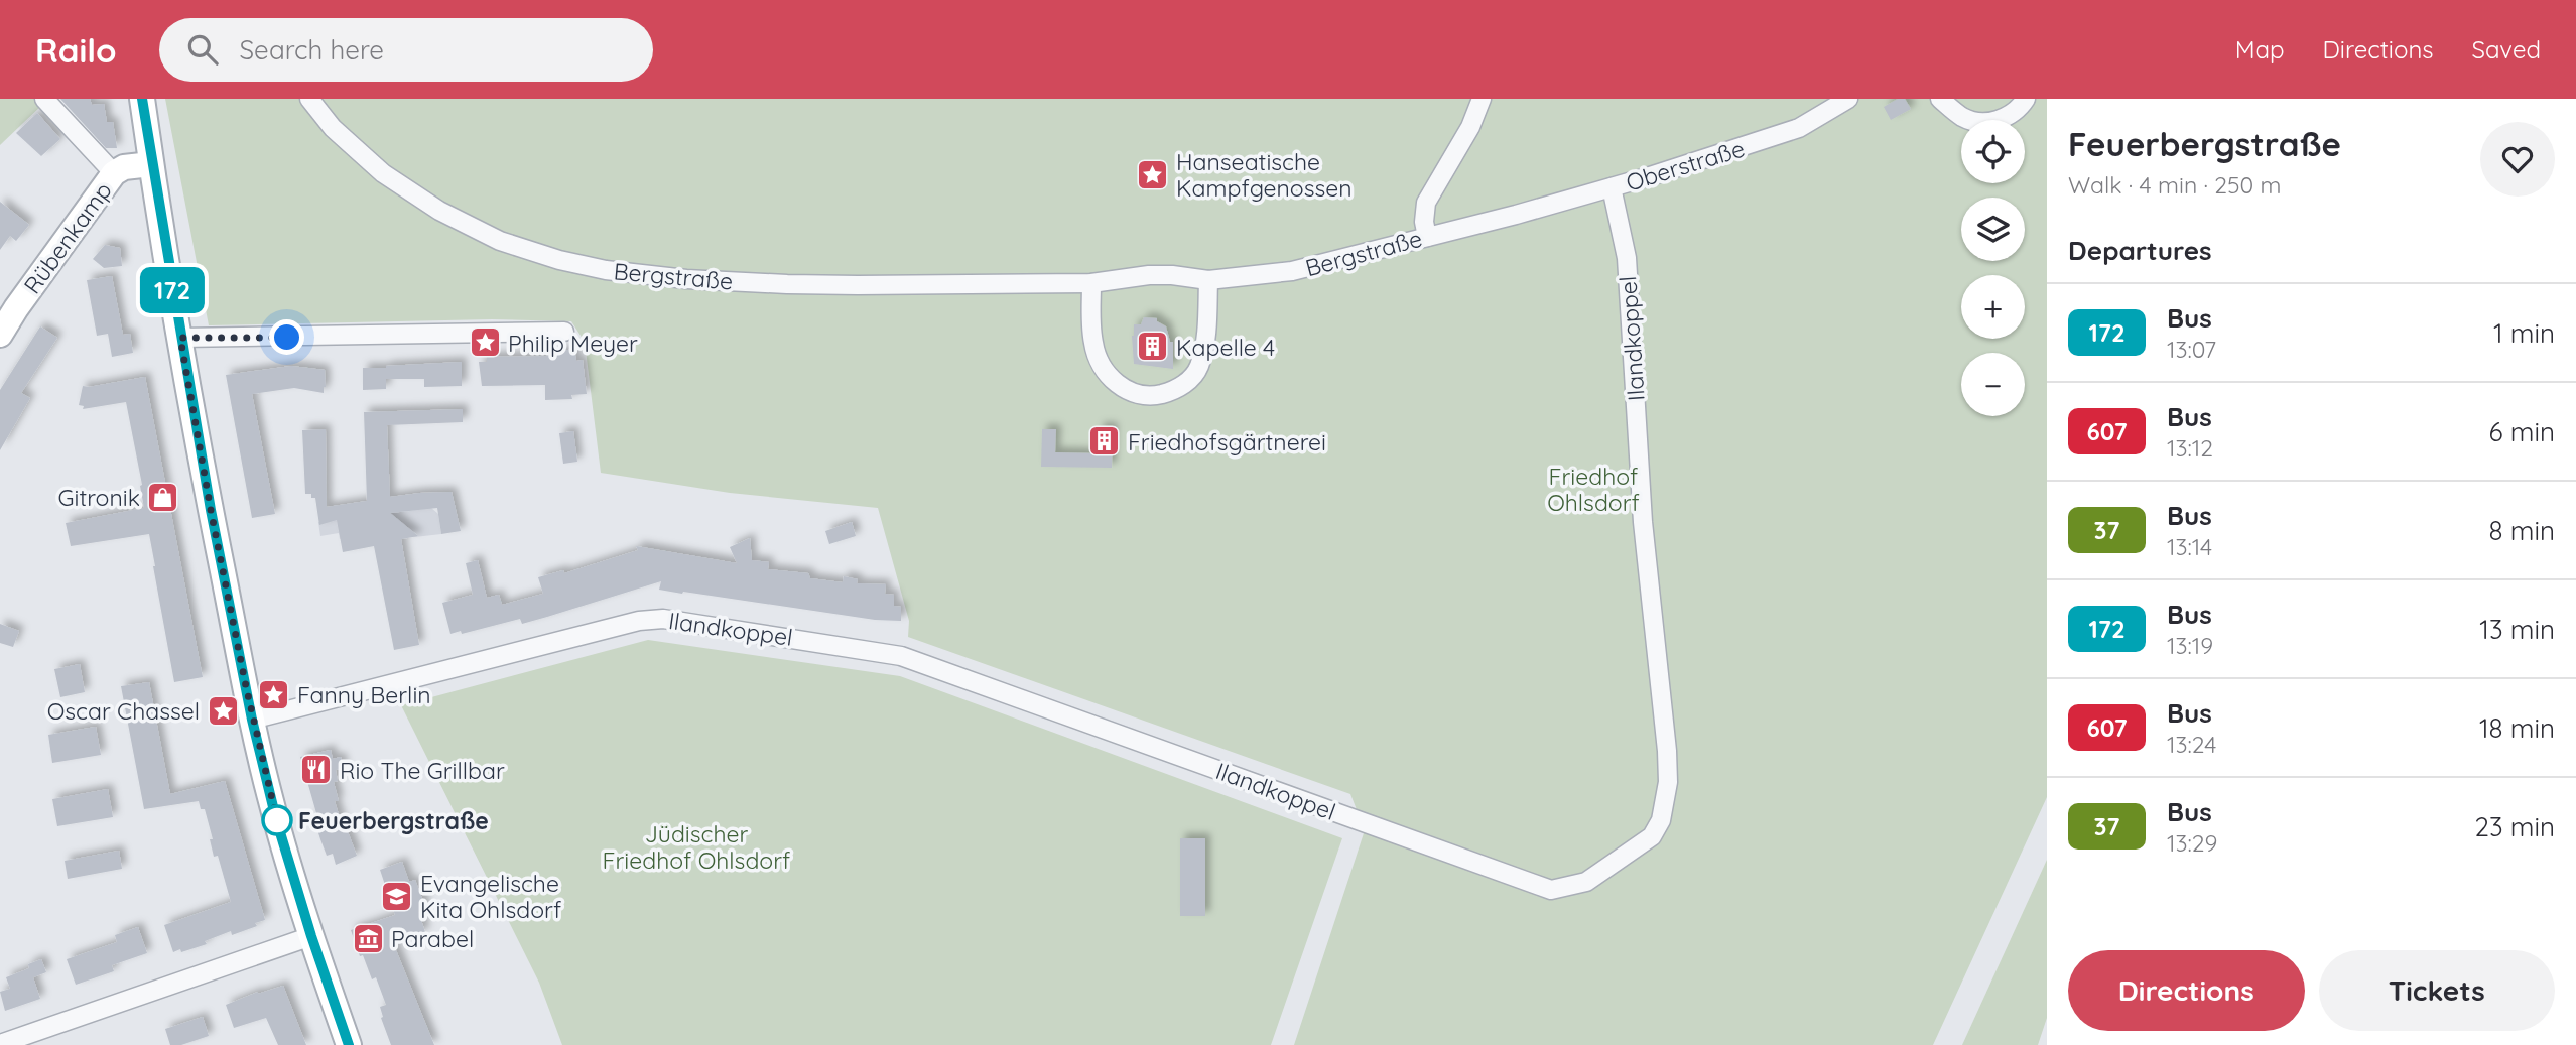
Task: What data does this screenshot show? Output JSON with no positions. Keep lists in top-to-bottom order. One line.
{"streets":{"main road":["Rübenkamp"],"street":["Oberstraße","Bergstraße","Ilandkoppel"]},"crossings":[["Oberstraße","Bergstraße"],["Oberstraße","Ilandkoppel"]],"parks":["Friedhof Ohlsdorf","Jüdischer Friedhof Ohlsdorf"],"places":{"place":["Hanseatische Kampfgenossen","Philip Meyer","Fanny Berlin","Oscar Chassel"],"building":["Kapelle 4","Friedhofsgärtnerei"],"shop":["Gitronik"],"restaurant":["Rio The Grillbar"],"other":["Feuerbergstraße"],"school or university":["Evangelische Kita Ohlsdorf"],"museum":["Parabel"]},"lines":["bus line 172"],"page":{"header":"Railo","search":"Search here","nav":["Map","Directions","Saved"],"on_map":"172","heading":[["Feuerbergstraße","Walk · 4 min · 250 m"],"Departures"],"map_buttons":["+","−"],"list":[{"mark":"172","name":"Bus","note":"13:07","value":"1 min"},{"mark":"607","name":"Bus","note":"13:12","value":"6 min"},{"mark":"37","name":"Bus","note":"13:14","value":"8 min"},{"mark":"172","name":"Bus","note":"13:19","value":"13 min"},{"mark":"607","name":"Bus","note":"13:24","value":"18 min"},{"mark":"37","name":"Bus","note":"13:29","value":"23 min"}],"buttons":["Directions","Tickets"]}}
